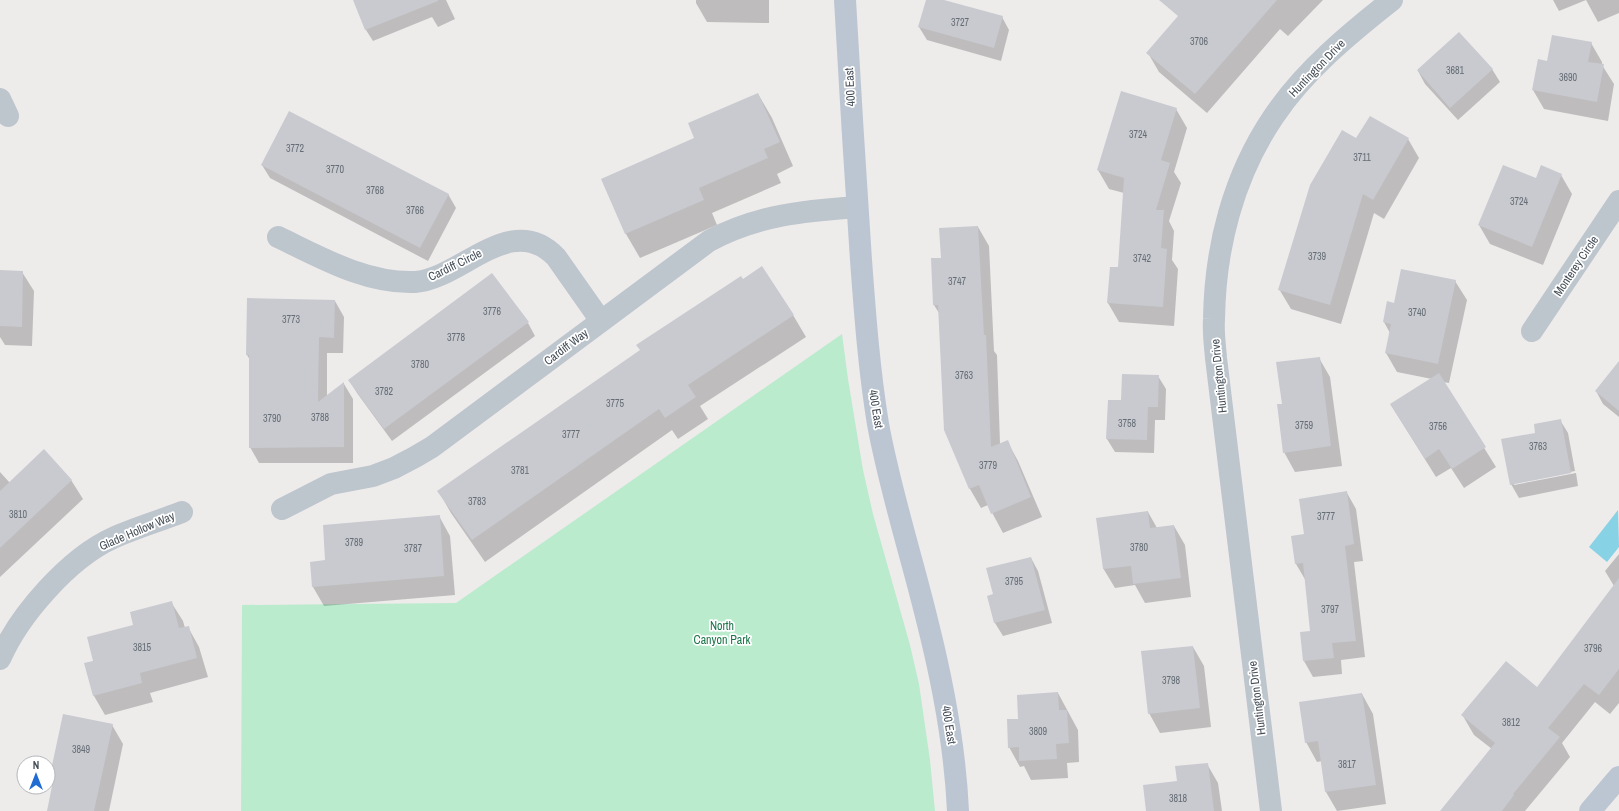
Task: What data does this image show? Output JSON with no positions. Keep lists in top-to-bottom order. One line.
{"streets":{"street":["Huntington Drive","400 East","Cardiff Circle","Monterey Circle","Cardiff Way","Glade Hollow Way"]},"crossings":[["400 East","Cardiff Way"],["Cardiff Circle","Cardiff Way"]],"parks":["North Canyon Park"],"house_numbers":["3727","3706","3681","3690","3724","3772","3711","3770","3768","3724","3766","3739","3742","3747","3776","3740","3773","3778","3780","3763","3782","3775","3788","3790","3758","3759","3756","3777","3763","3779","3781","3783","3810","3777","3789","3780","3787","3795","3797","3815","3796","3798","3812","3809","3849","3817","3818"],"north":"top"}
